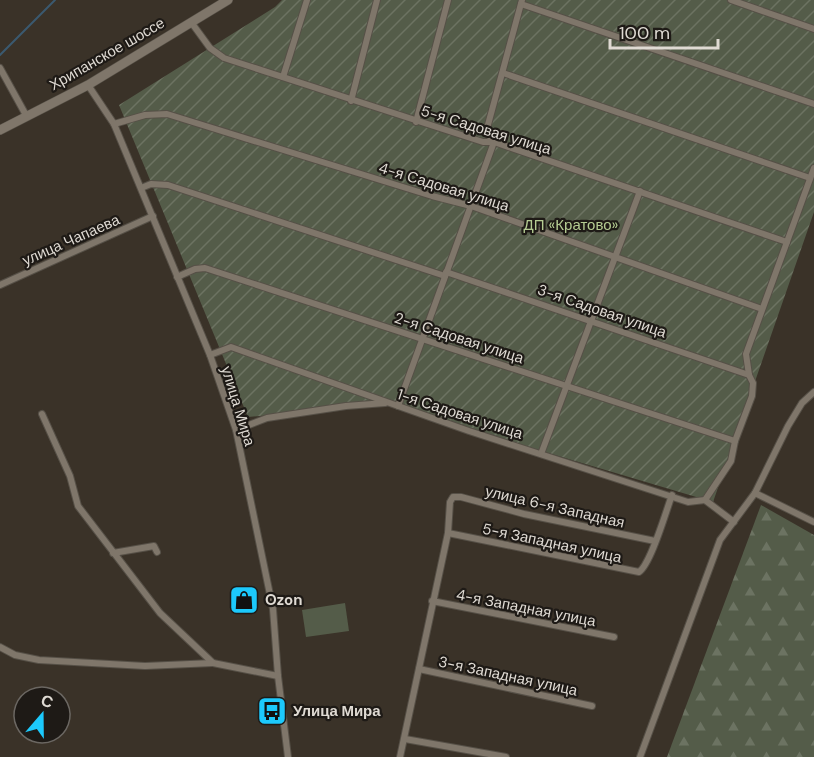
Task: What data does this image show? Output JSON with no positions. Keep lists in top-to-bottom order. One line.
{"streets":{"main road":["Хрипанское шоссе"],"street":["5-я Садовая улица","4-я Садовая улица","улица Чапаева","3-я Садовая улица","2-я Садовая улица","улица Мира","1-я Садовая улица","улица 6-я Западная","5-я Западная улица","4-я Западная улица","3-я Западная улица"]},"crossings":[["Хрипанское шоссе","5-я Садовая улица"],["Хрипанское шоссе","улица Мира"],["4-я Садовая улица","улица Мира"],["улица Чапаева","улица Мира"],["3-я Садовая улица","улица Мира"],["2-я Садовая улица","улица Мира"],["улица Мира","1-я Садовая улица"],["1-я Садовая улица","5-я Западная улица"],["улица 6-я Западная","5-я Западная улица"]],"parks":["ДП «Кратово»"],"places":{"shop":["Ozon"],"bus stop":["Улица Мира"]},"scale_bar":"100 m","north":"top"}
